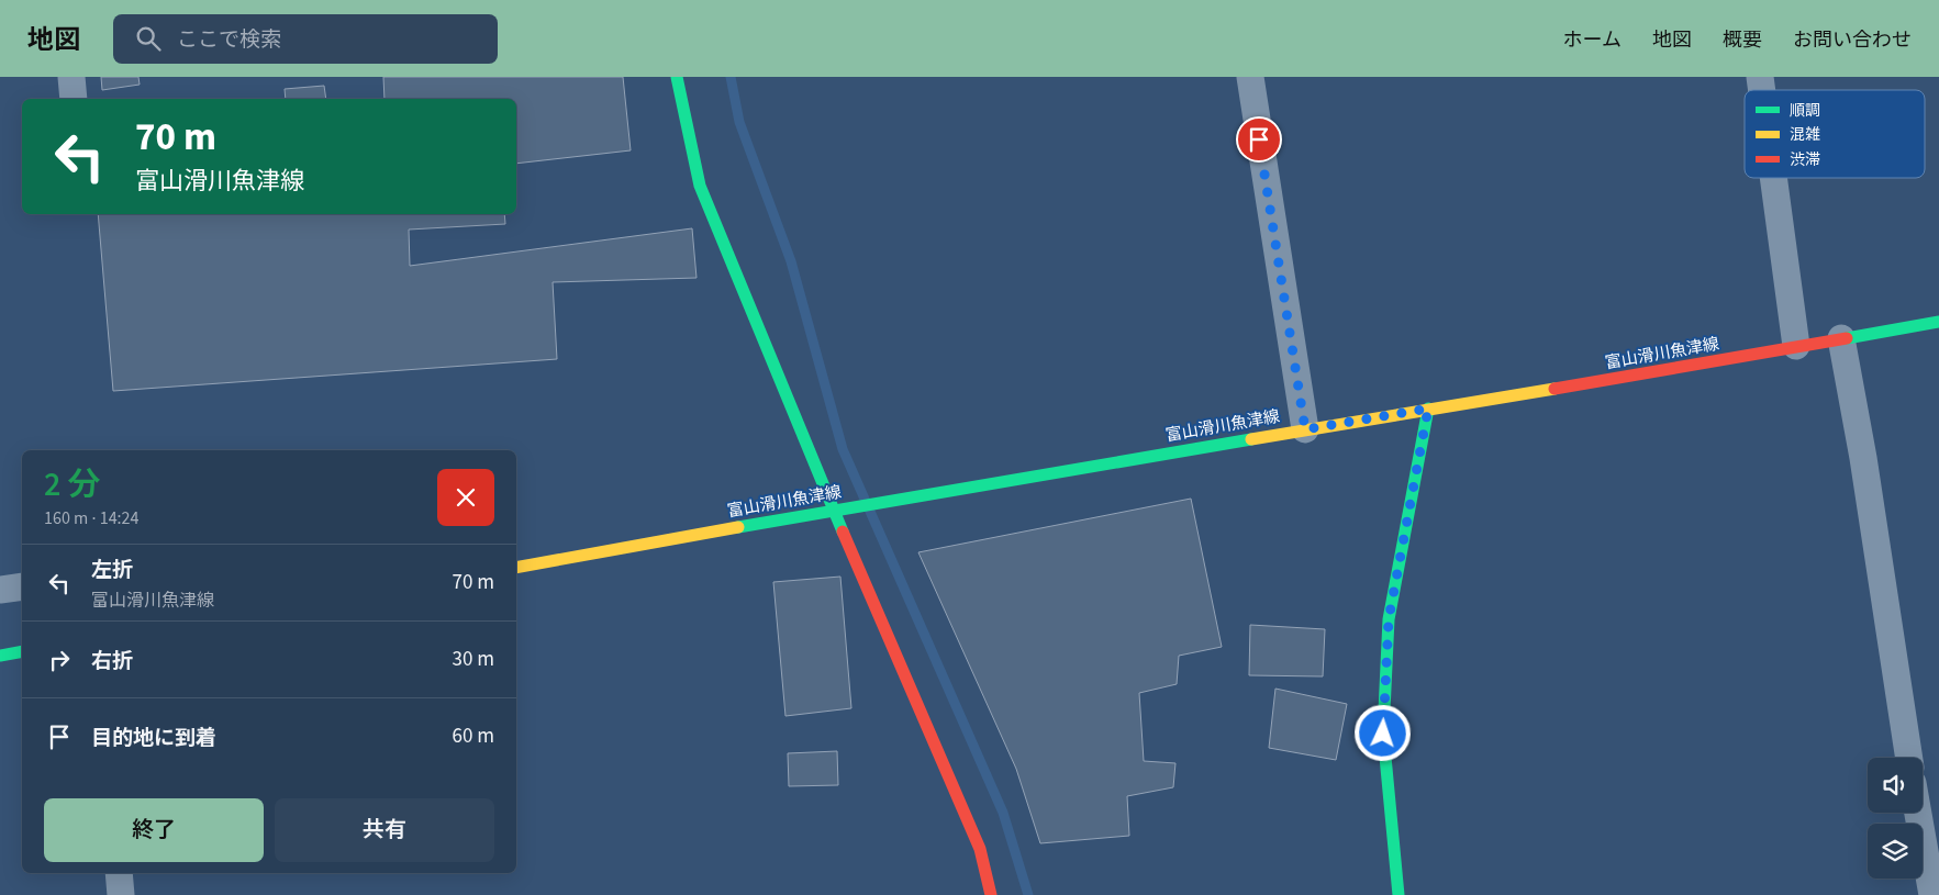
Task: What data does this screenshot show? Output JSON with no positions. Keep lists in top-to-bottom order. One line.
{"streets":{"main road":["富山滑川魚津線"]},"legend":["順調","混雑","渋滞"],"page":{"header":"地図","search":"ここで検索","nav":["ホーム","地図","概要","お問い合わせ"],"turn":["70 m","富山滑川魚津線"],"heading":["2 分","160 m · 14:24"],"list":[{"name":"左折","note":"富山滑川魚津線","value":"70 m"},{"name":"右折","value":"30 m"},{"name":"目的地に到着","value":"60 m"}],"buttons":["終了","共有"]}}
